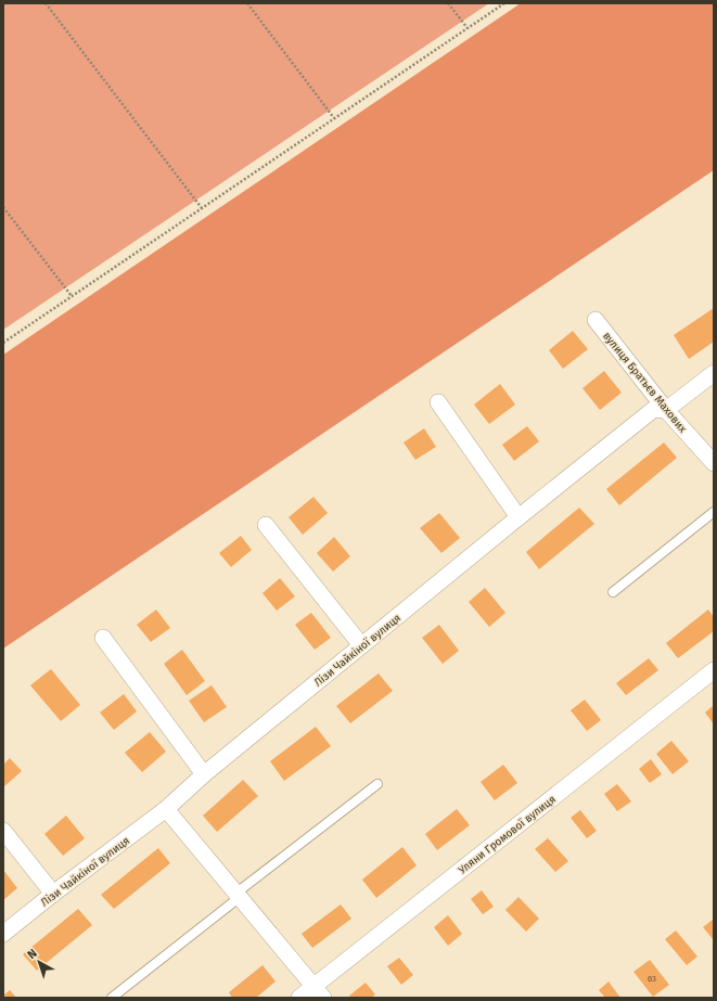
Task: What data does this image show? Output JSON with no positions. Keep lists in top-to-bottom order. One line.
{"streets":{"street":["вулиця Братьєв Махових","Лізи Чайкіної вулиця","Уляни Громової вулиця"]},"crossings":[["вулиця Братьєв Махових","Лізи Чайкіної вулиця"]],"house_numbers":["63"],"north":"top left"}
